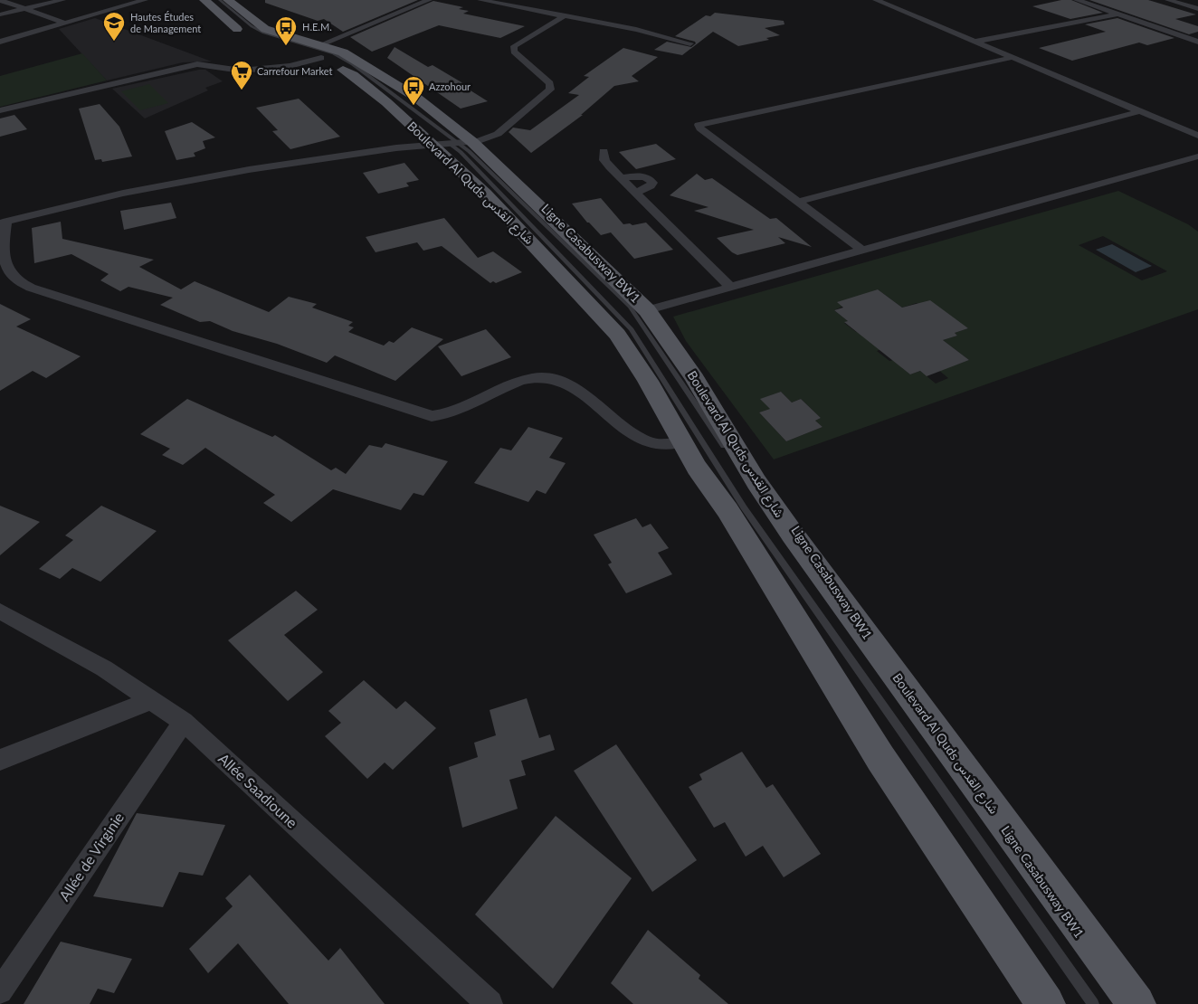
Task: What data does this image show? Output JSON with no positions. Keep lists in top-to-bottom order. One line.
{"streets":{"main road":["Boulevard Al Quds شارع القدس"],"street":["Allée Saadioune","Allée de Virginie"],"lane":["Ligne Casabusway BW1"]},"crossings":[["Boulevard Al Quds شارع القدس","Ligne Casabusway BW1"],["Allée Saadioune","Allée de Virginie"]],"places":{"school or university":["Hautes Études de Management"],"bus stop":["H.E.M.","Azzohour"],"supermarket":["Carrefour Market"]}}
